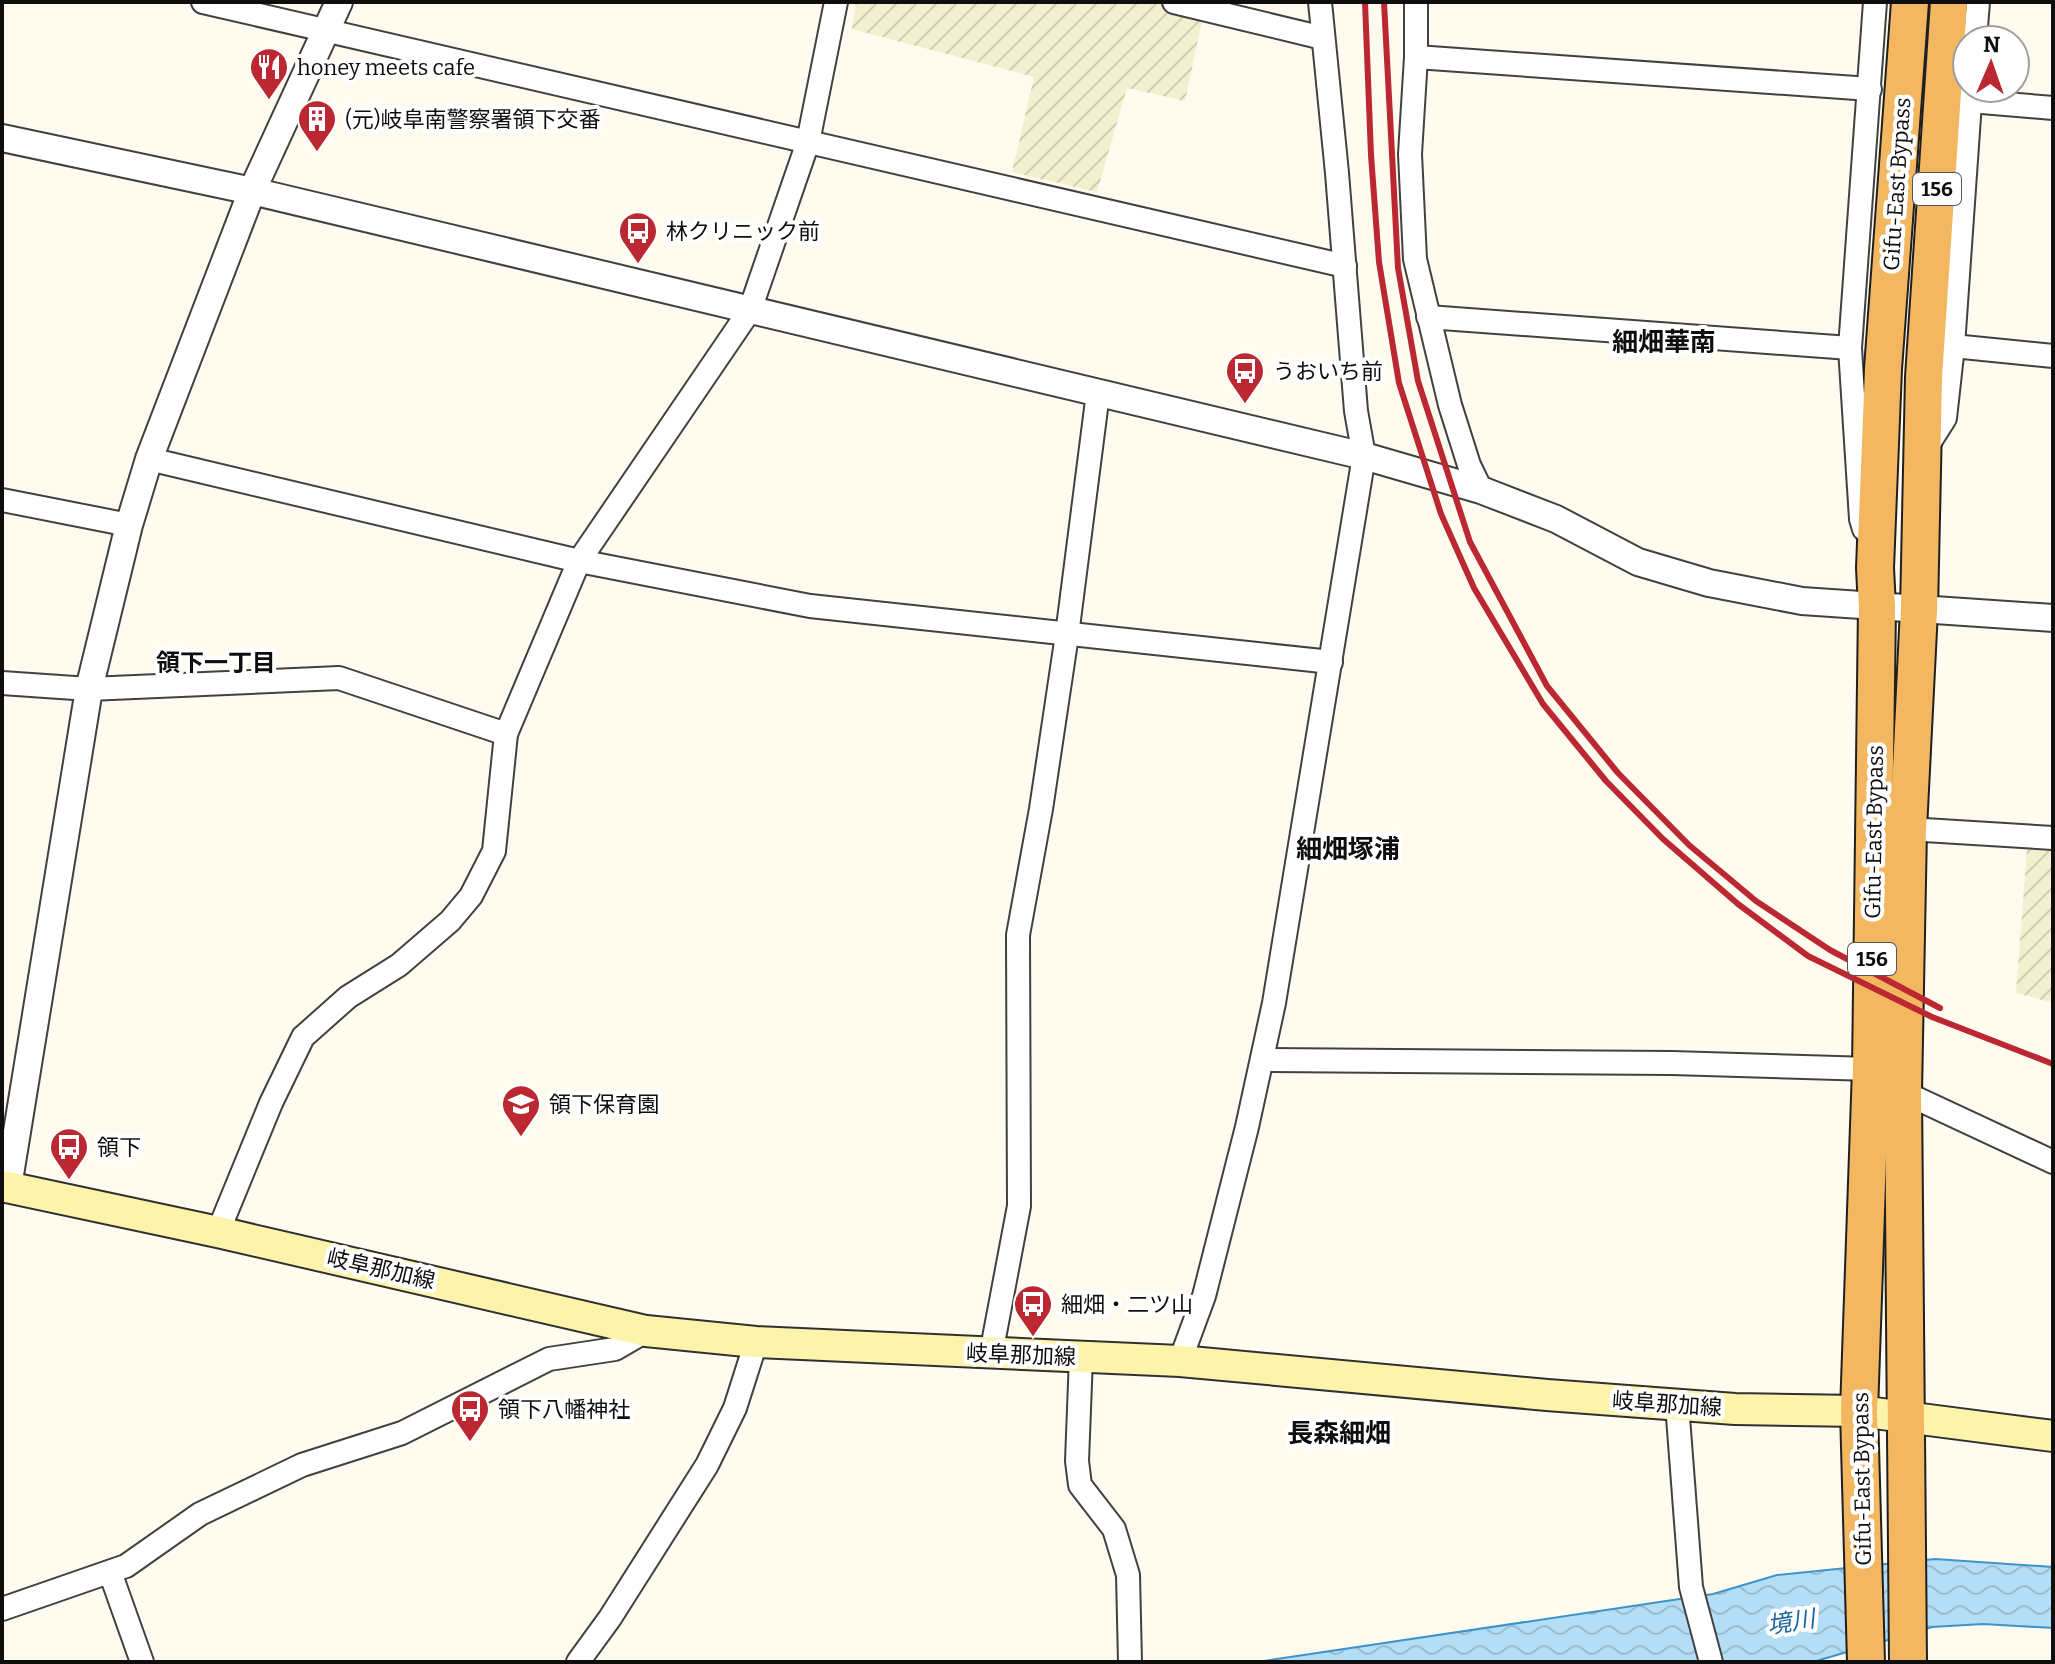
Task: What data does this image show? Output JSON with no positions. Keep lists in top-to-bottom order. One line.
{"streets":{"highway":["Gifu-East Bypass","156"],"main road":["岐阜那加線"]},"crossings":[["Gifu-East Bypass","岐阜那加線"]],"districts":["細畑華南","領下一丁目","細畑塚浦","長森細畑"],"water":["境川"],"places":{"restaurant":["honey meets cafe"],"building":["(元)岐阜南警察署領下交番"],"bus stop":["林クリニック前","うおいち前","領下","細畑・二ツ山","領下八幡神社"],"school or university":["領下保育園"]},"north":"top"}
